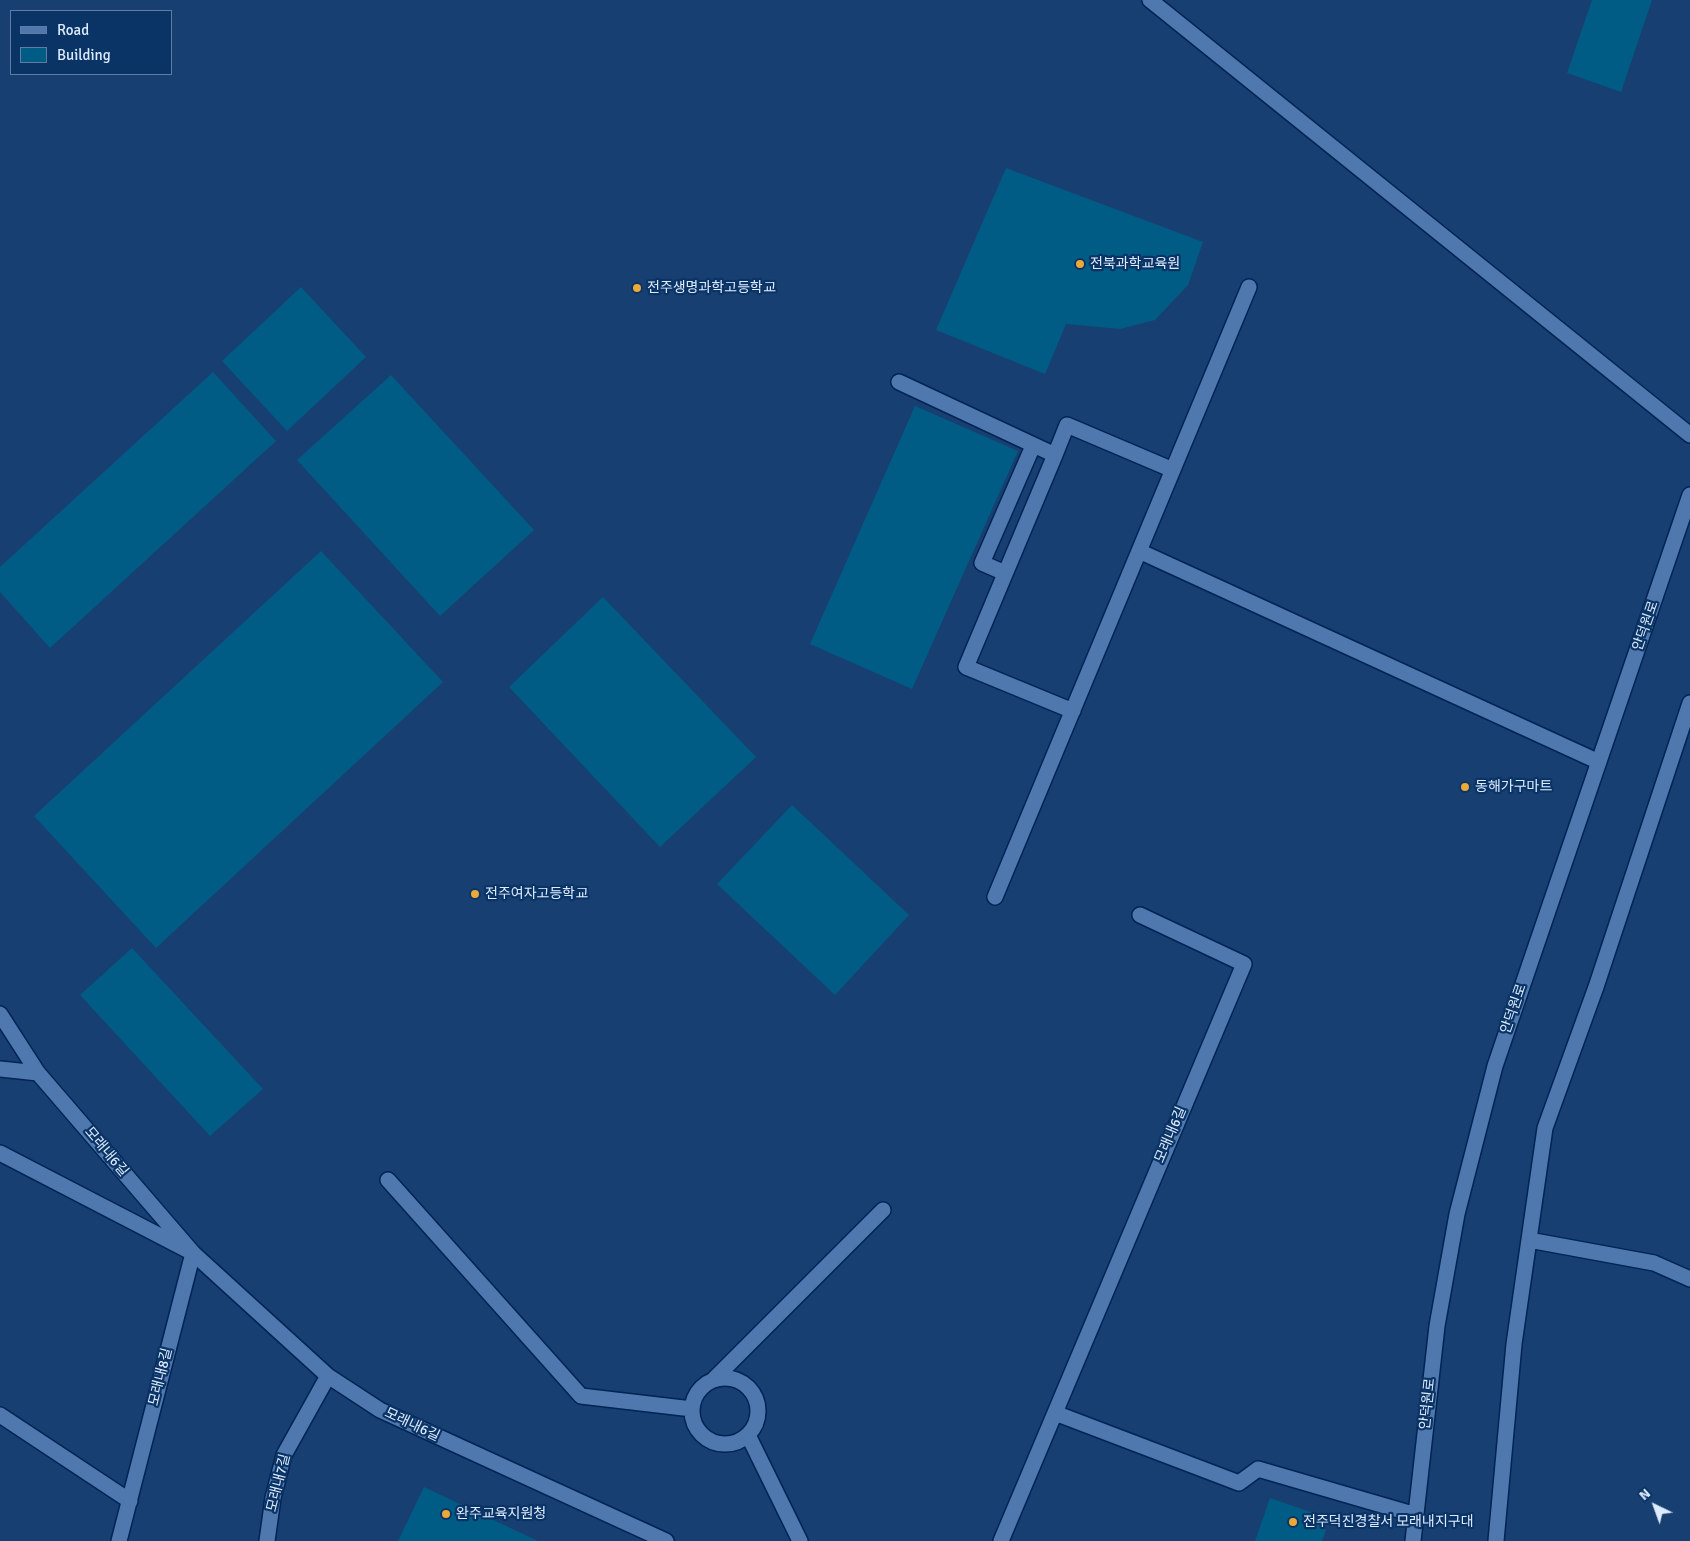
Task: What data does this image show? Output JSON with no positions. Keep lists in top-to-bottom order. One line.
{"streets":{"street":["안덕원로","모래내6길","모래내8길","모래내7길"]},"crossings":[["모래내6길","모래내8길"],["모래내6길","모래내7길"]],"places":["전북과학교육원","전주생명과학고등학교","동해가구마트","전주여자고등학교","완주교육지원청","전주덕진경찰서 모래내지구대"],"legend":["Road","Building"],"north":"top left"}
